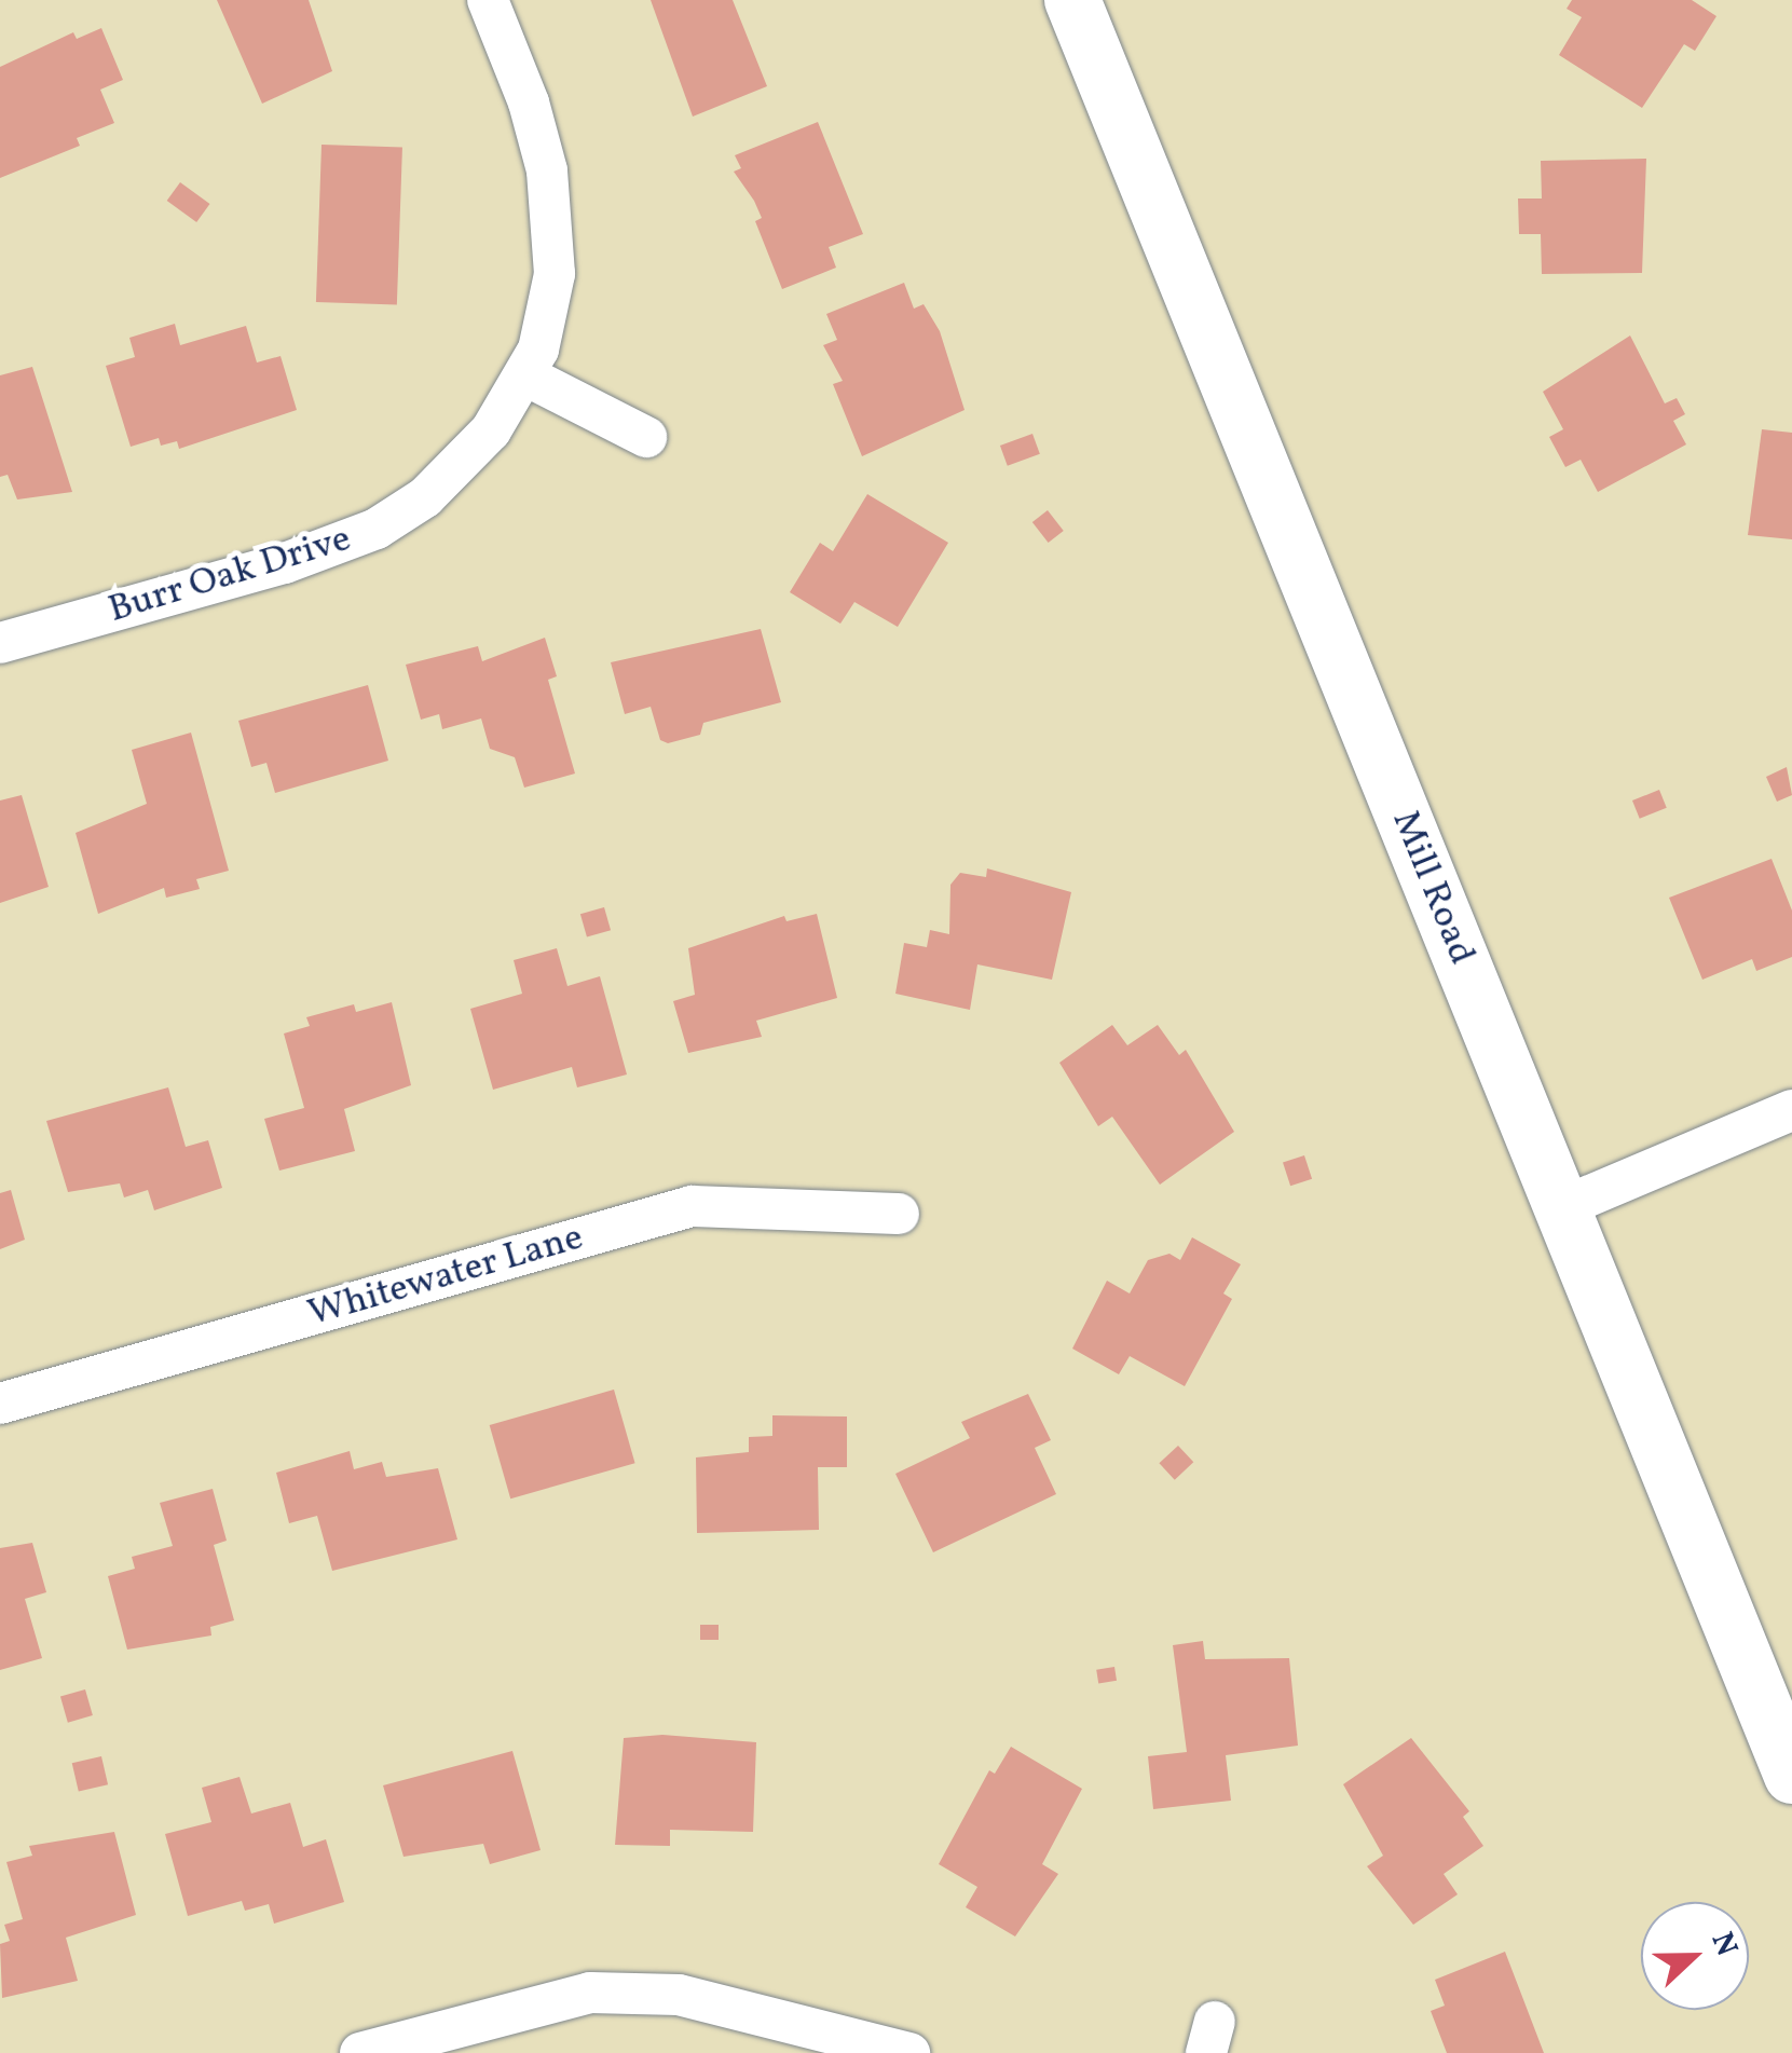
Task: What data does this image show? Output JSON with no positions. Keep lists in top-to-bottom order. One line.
{"streets":{"street":["Burr Oak Drive","Mill Road","Whitewater Lane"]},"north":"right"}
